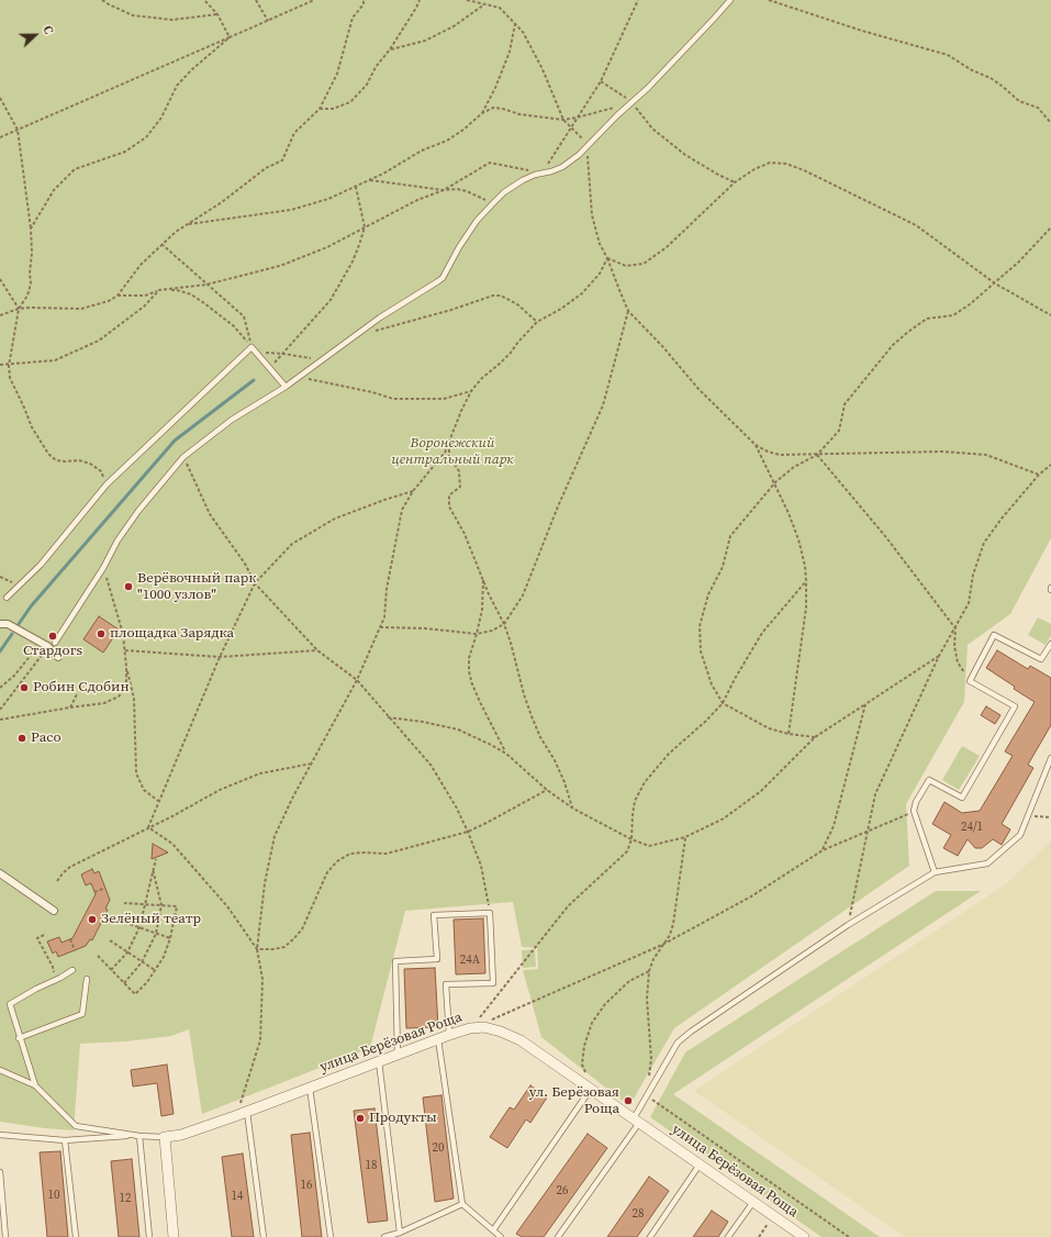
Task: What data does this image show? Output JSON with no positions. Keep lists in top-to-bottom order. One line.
{"streets":{"street":["улица Берёзовая Роща"]},"parks":["Воронежский центральный парк"],"places":["Верёвочный парк \"1000 узлов\"","площадка Зарядка","Стардогs","Робин Сдобин","Paco","Зелёный театр","ул. Берёзовая Роща","Продукты"],"house_numbers":["24/1","24А","20","18","16","26","10","14","12","28"],"north":"right"}
